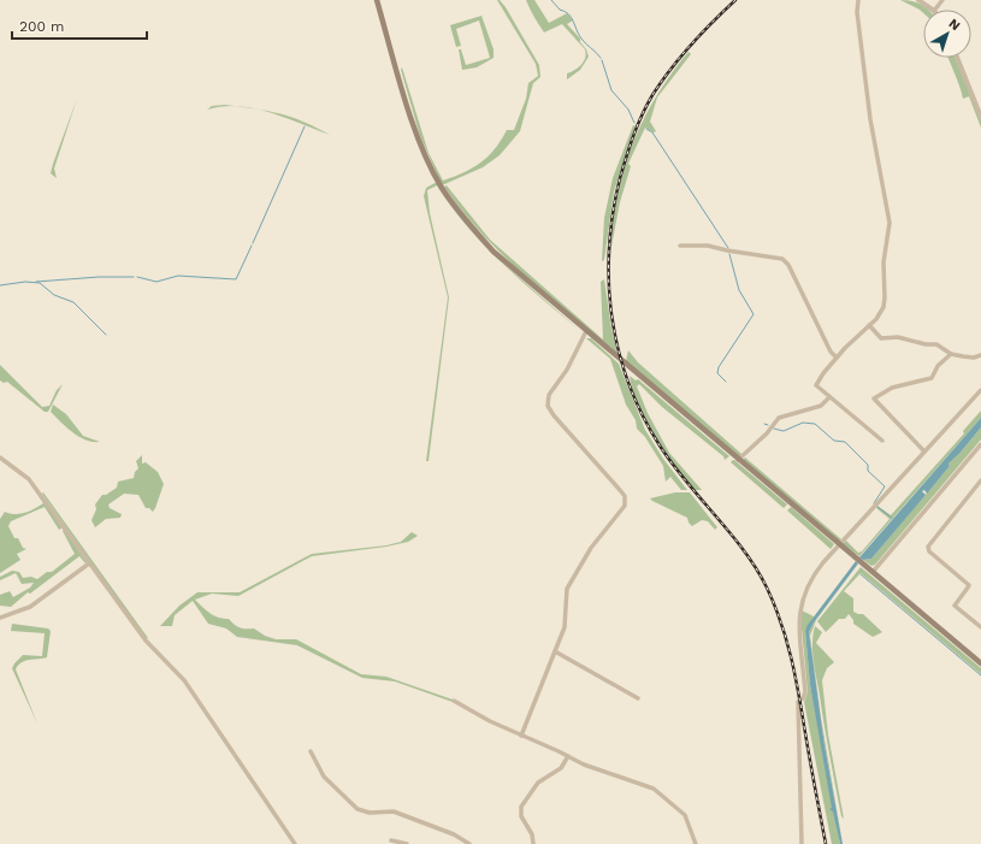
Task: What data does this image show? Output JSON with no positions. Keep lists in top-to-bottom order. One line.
{"scale_bar":"200 m","north":"top right"}
